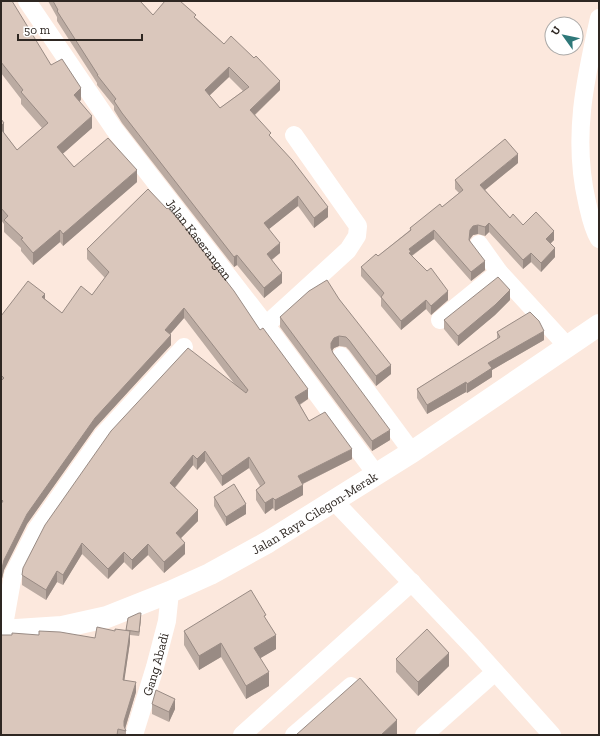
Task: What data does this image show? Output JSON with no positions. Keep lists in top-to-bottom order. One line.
{"streets":{"highway":["Jalan Raya Cilegon-Merak"],"street":["Jalan Kaserangan","Gang Abadi"]},"crossings":[["Jalan Kaserangan","Jalan Raya Cilegon-Merak"],["Jalan Raya Cilegon-Merak","Gang Abadi"]],"scale_bar":"50 m","north":"top left"}
